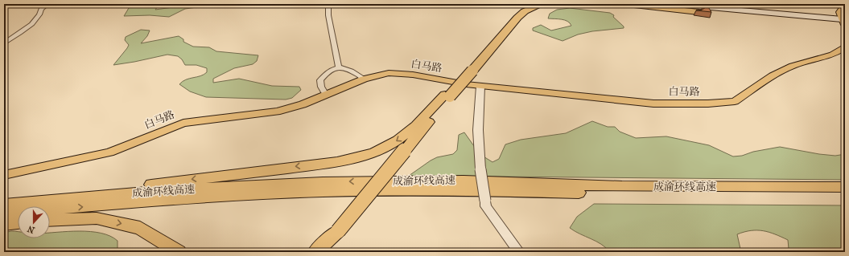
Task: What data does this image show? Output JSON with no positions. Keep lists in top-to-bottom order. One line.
{"streets":{"highway":["成渝环线高速"],"main road":["白马路"]},"north":"bottom"}
